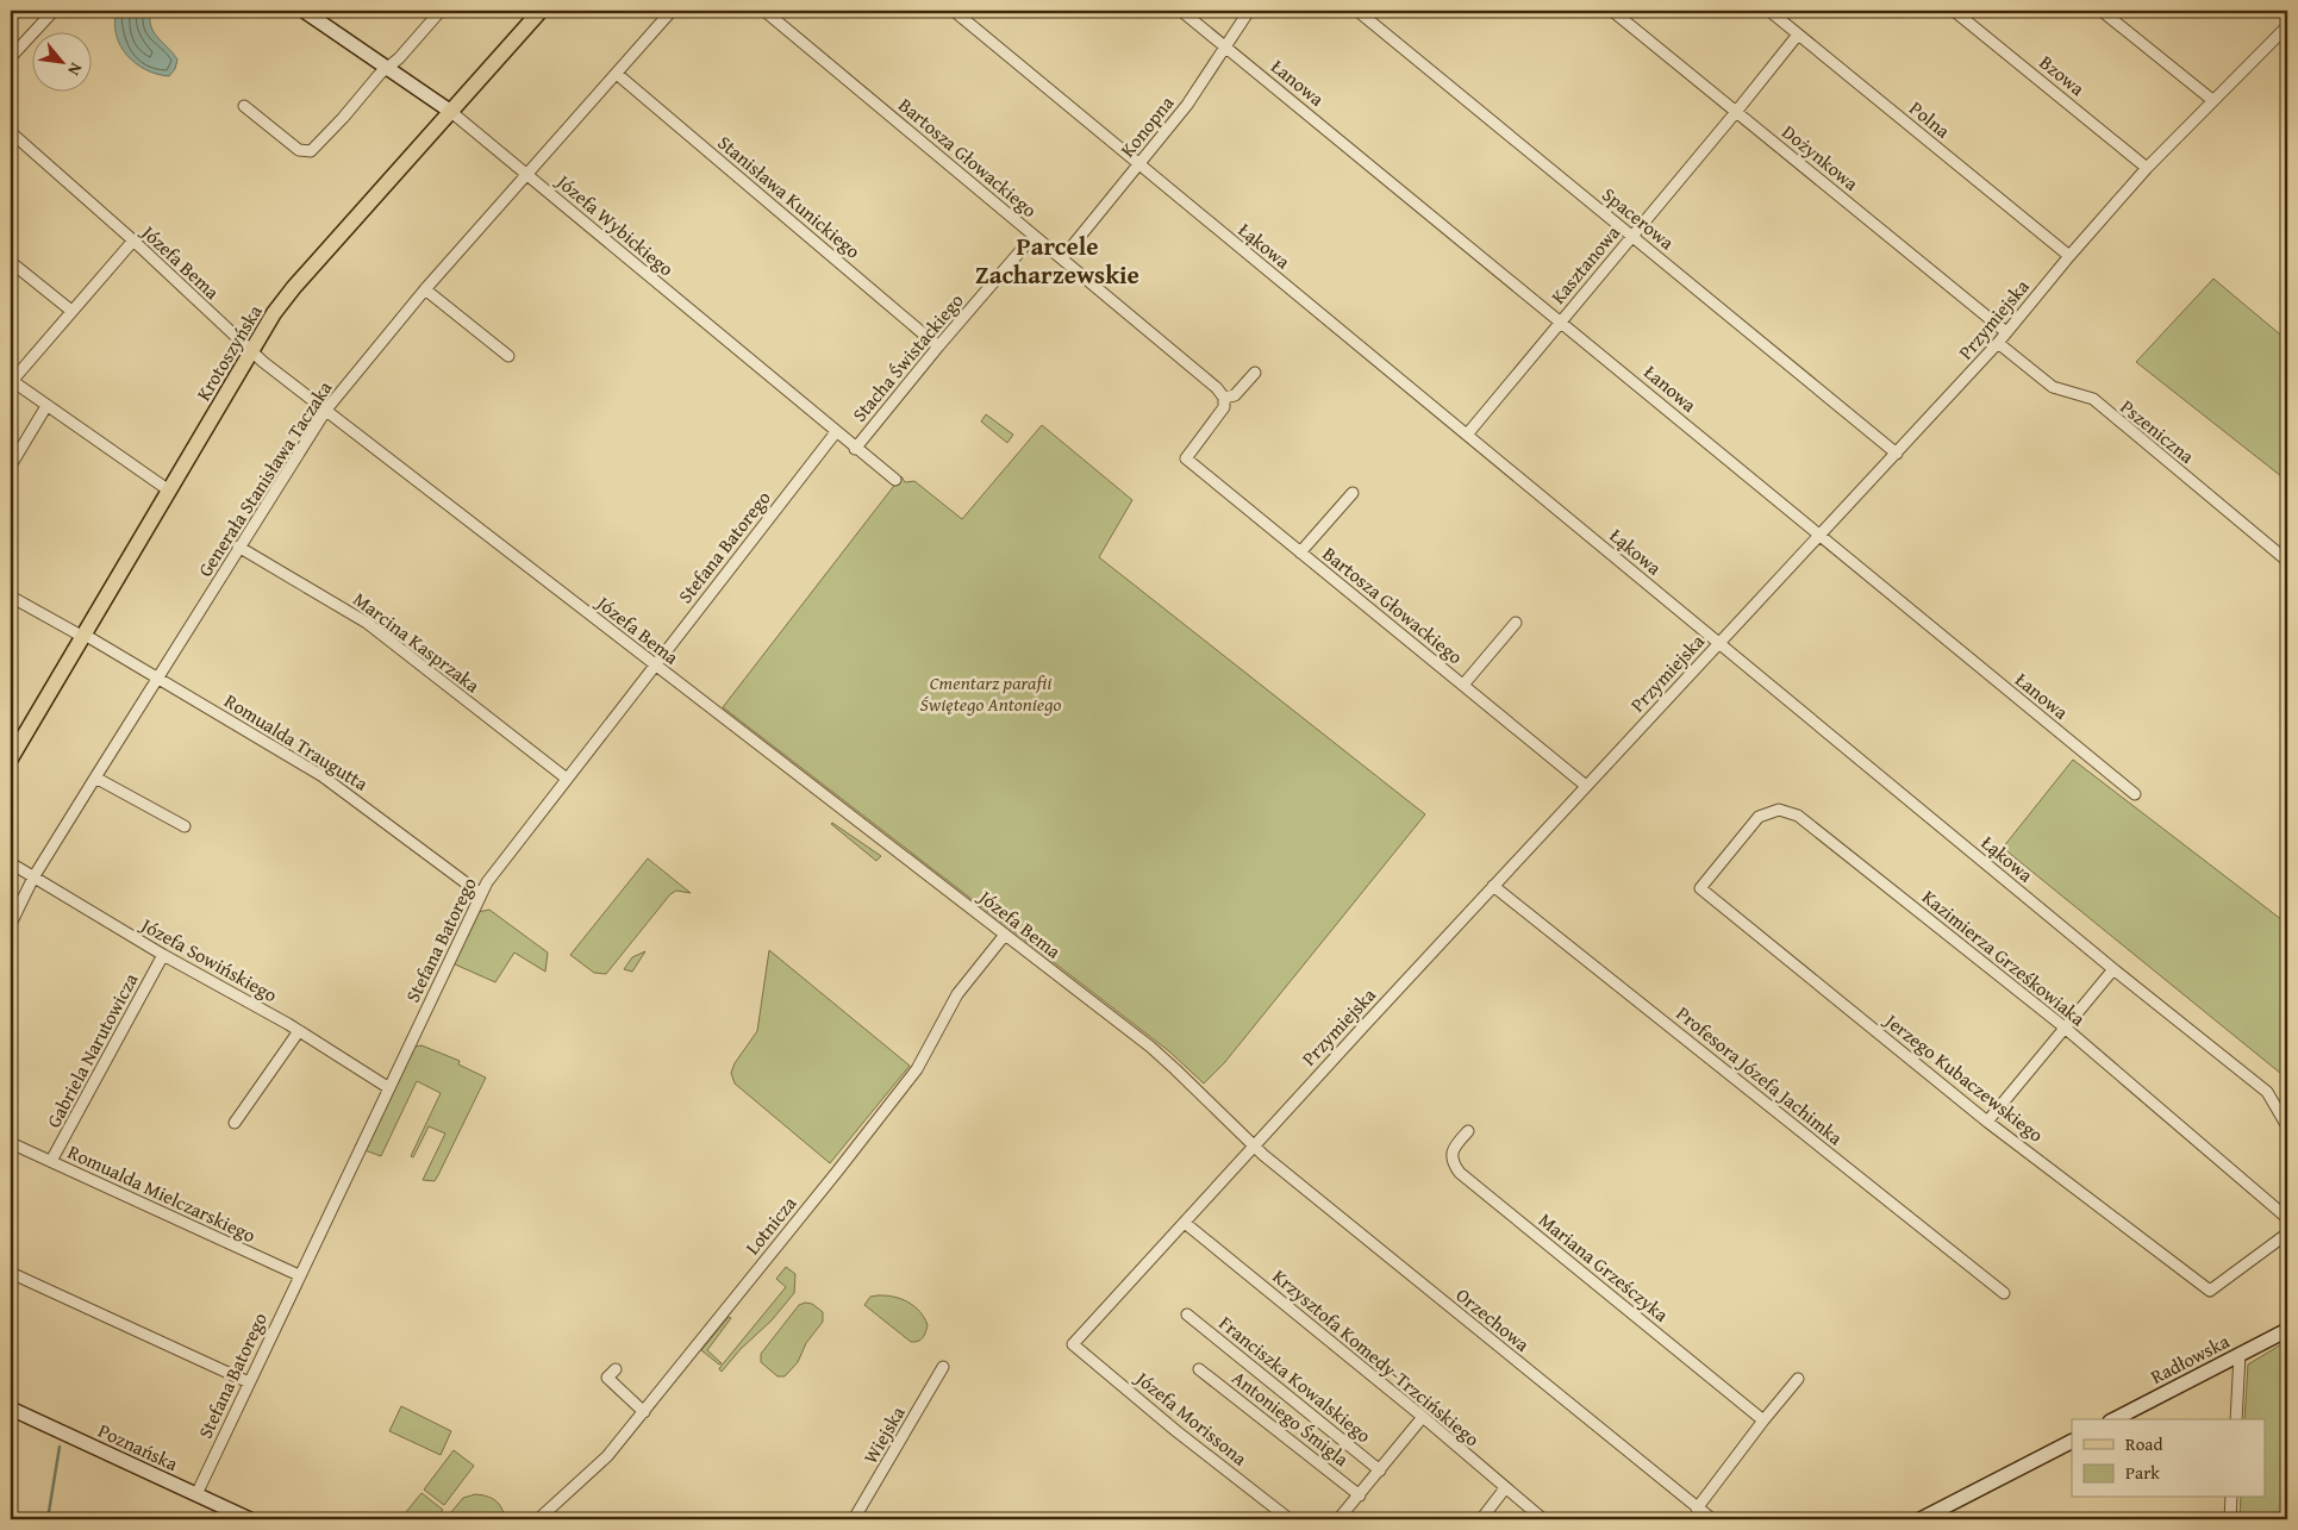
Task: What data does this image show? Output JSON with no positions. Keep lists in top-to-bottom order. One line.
{"streets":{"main road":["Krotoszyńska"],"street":["Bzowa","Łanowa","Polna","Konopna","Bartosza Głowackiego","Dożynkowa","Stanisława Kunickiego","Spacerowa","Józefa Wybickiego","Łąkowa","Józefa Bema","Kasztanowa","Przymiejska","Stacha Świstackiego","Pszeniczna","Generała Stanisława Taczaka","Stefana Batorego","Marcina Kasprzaka","Romualda Traugutta","Kazimierza Grześkowiaka","Józefa Sowińskiego","Gabriela Narutowicza","Profesora Józefa Jachimka","Jerzego Kubaczewskiego","Romualda Mielczarskiego","Lotnicza","Mariana Grześczyka","Orzechowa","Krzysztofa Komedy-Trzcińskiego","Radłowska","Franciszka Kowalskiego","Józefa Morissona","Antoniego Śmigla","Wiejska","Poznańska"]},"crossings":[["Bzowa","Przymiejska"],["Łanowa","Konopna"],["Łanowa","Kasztanowa"],["Łanowa","Przymiejska"],["Polna","Kasztanowa"],["Polna","Przymiejska"],["Konopna","Bartosza Głowackiego"],["Konopna","Łąkowa"],["Bartosza Głowackiego","Przymiejska"],["Bartosza Głowackiego","Stacha Świstackiego"],["Dożynkowa","Kasztanowa"],["Dożynkowa","Przymiejska"],["Stanisława Kunickiego","Stacha Świstackiego"],["Stanisława Kunickiego","Generała Stanisława Taczaka"],["Spacerowa","Kasztanowa"],["Spacerowa","Przymiejska"],["Józefa Wybickiego","Krotoszyńska"],["Józefa Wybickiego","Stacha Świstackiego"],["Józefa Wybickiego","Generała Stanisława Taczaka"],["Józefa Wybickiego","Stefana Batorego"],["Łąkowa","Kasztanowa"],["Łąkowa","Przymiejska"],["Józefa Bema","Przymiejska"],["Józefa Bema","Krotoszyńska"],["Józefa Bema","Generała Stanisława Taczaka"],["Józefa Bema","Stefana Batorego"],["Józefa Bema","Lotnicza"],["Józefa Bema","Orzechowa"],["Przymiejska","Pszeniczna"],["Przymiejska","Profesora Józefa Jachimka"],["Przymiejska","Orzechowa"],["Przymiejska","Krzysztofa Komedy-Trzcińskiego"],["Przymiejska","Józefa Morissona"],["Krotoszyńska","Romualda Traugutta"],["Generała Stanisława Taczaka","Marcina Kasprzaka"],["Generała Stanisława Taczaka","Romualda Traugutta"],["Generała Stanisława Taczaka","Józefa Sowińskiego"],["Stefana Batorego","Marcina Kasprzaka"],["Stefana Batorego","Romualda Traugutta"],["Stefana Batorego","Józefa Sowińskiego"],["Stefana Batorego","Romualda Mielczarskiego"],["Stefana Batorego","Poznańska"],["Kazimierza Grześkowiaka","Jerzego Kubaczewskiego"],["Józefa Sowińskiego","Gabriela Narutowicza"],["Gabriela Narutowicza","Romualda Mielczarskiego"]],"districts":["Parcele Zacharzewskie"],"parks":["Cmentarz parafii Świętego Antoniego"],"legend":["Road","Park"],"north":"bottom right"}
